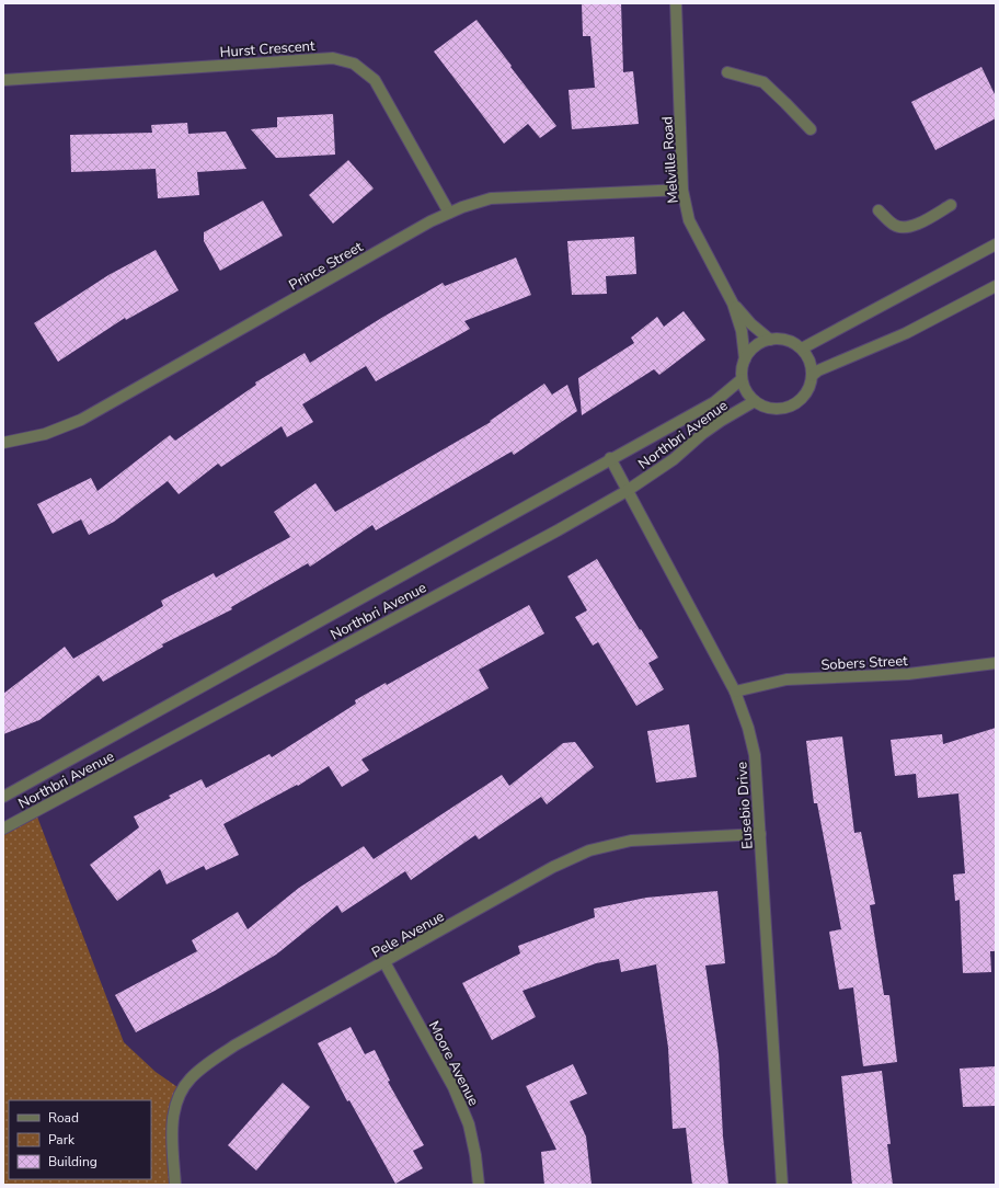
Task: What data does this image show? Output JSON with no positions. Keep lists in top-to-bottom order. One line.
{"streets":{"street":["Hurst Crescent","Melville Road","Prince Street","Northbri Avenue","Sobers Street","Eusebio Drive","Pele Avenue","Moore Avenue"]},"crossings":[["Hurst Crescent","Prince Street"],["Melville Road","Prince Street"],["Melville Road","Northbri Avenue"],["Northbri Avenue","Eusebio Drive"],["Sobers Street","Eusebio Drive"],["Eusebio Drive","Pele Avenue"],["Pele Avenue","Moore Avenue"]],"legend":["Road","Park","Building"]}
